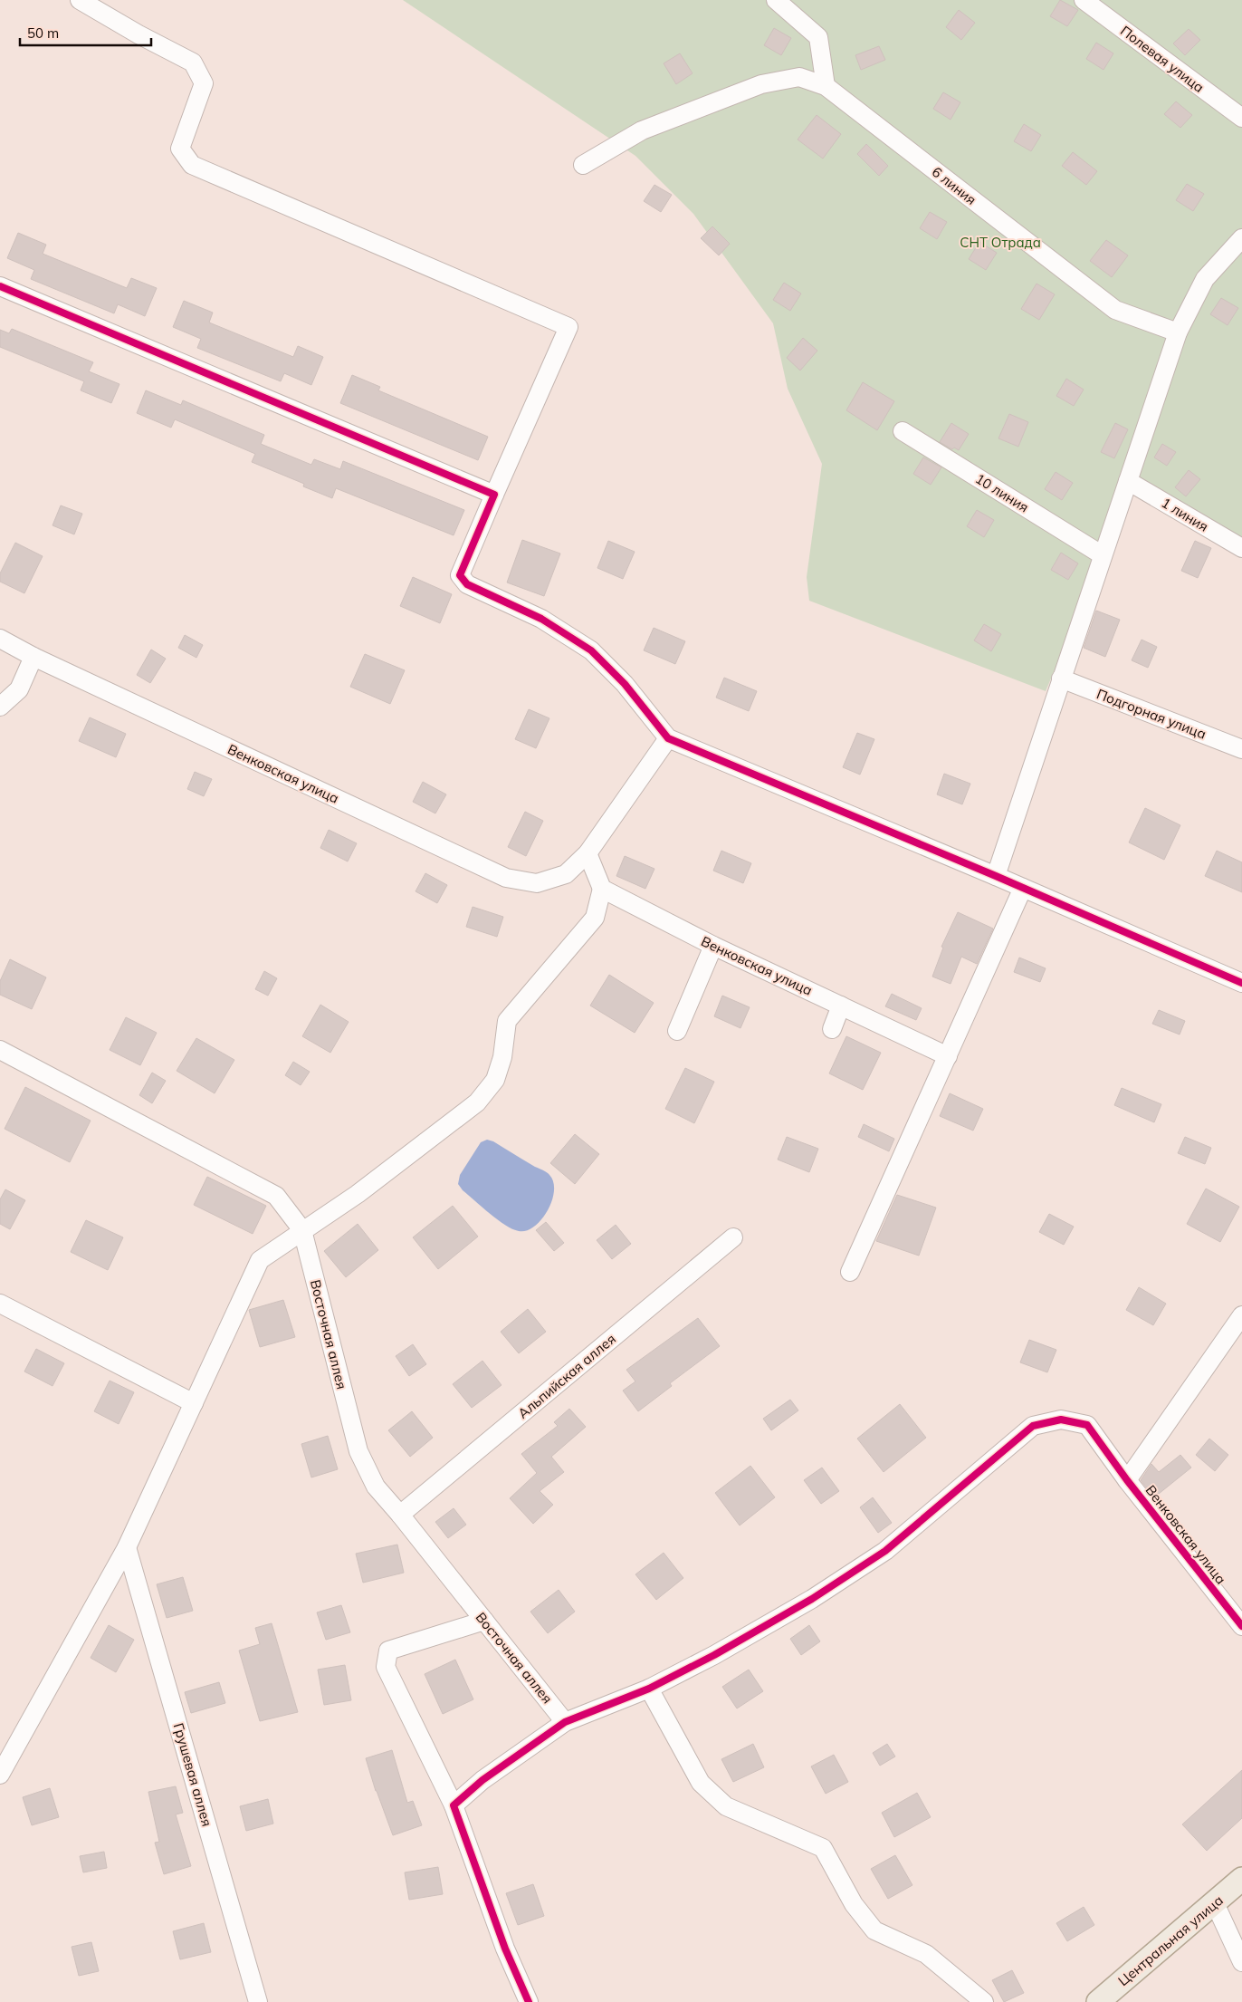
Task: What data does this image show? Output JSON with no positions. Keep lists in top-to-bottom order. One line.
{"streets":{"main road":["Центральная улица"],"street":["Полевая улица","6 линия","10 линия","1 линия","Подгорная улица","Венковская улица","Восточная аллея","Альпийская аллея","Грушевая аллея"]},"crossings":[["Восточная аллея","Альпийская аллея"]],"parks":["СНТ Отрада"],"scale_bar":"50 m"}
